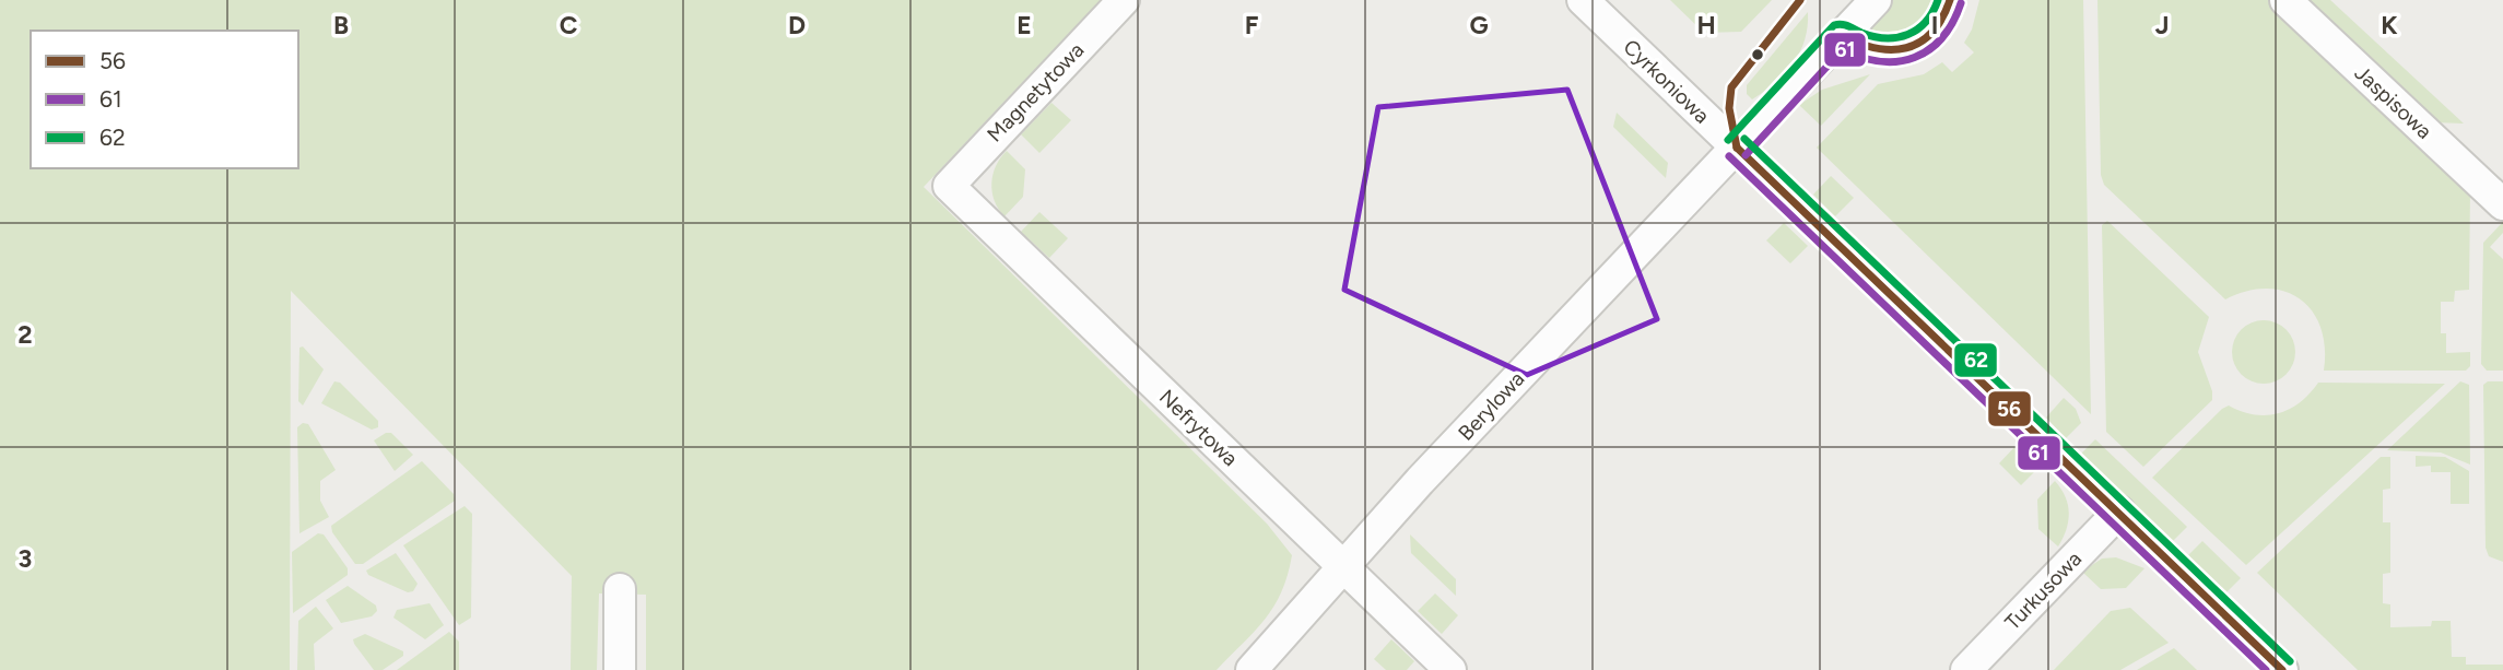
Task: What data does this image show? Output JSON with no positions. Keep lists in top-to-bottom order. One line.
{"streets":{"street":["Cyrkoniowa","Magnetytowa","Jaspisowa","Berylowa","Nefrytowa","Turkusowa"]},"crossings":[["Cyrkoniowa","Berylowa"],["Cyrkoniowa","Turkusowa"],["Magnetytowa","Nefrytowa"],["Berylowa","Nefrytowa"]],"lines":["transit line 56","transit line 62","transit line 61"],"legend":["56","61","62"],"grid":{"columns":["B","C","D","E","F","G","H","I","J","K"],"rows":["2","3"]}}
